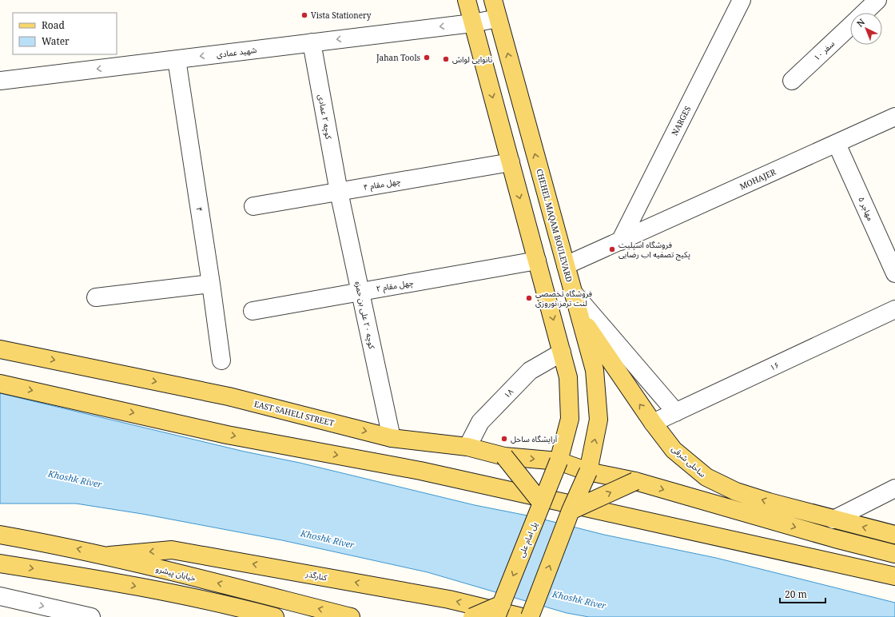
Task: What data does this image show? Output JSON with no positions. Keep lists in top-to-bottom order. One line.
{"streets":{"main road":["CHEHEL MAQAM BOULEVARD","EAST SAHELI STREET","ساحلی شرقی","پل امام علی","خیابان پیشرو","کنارگذر"],"street":["۱۰ سفر","شهید عمادی","کوچه ۲ عمادی","NARGES","MOHAJER","چهل مقام ۴","۵ مهاجر","۴","چهل مقام ۲","کوچه ۲۰ علی بن حمزه","۱۶","۱۸"]},"crossings":[["شهید عمادی","کوچه ۲ عمادی"],["شهید عمادی","۴"],["شهید عمادی","CHEHEL MAQAM BOULEVARD"],["کوچه ۲ عمادی","چهل مقام ۴"],["کوچه ۲ عمادی","کوچه ۲۰ علی بن حمزه"],["NARGES","MOHAJER"],["MOHAJER","۵ مهاجر"],["MOHAJER","CHEHEL MAQAM BOULEVARD"],["چهل مقام ۴","کوچه ۲۰ علی بن حمزه"],["CHEHEL MAQAM BOULEVARD","EAST SAHELI STREET"],["CHEHEL MAQAM BOULEVARD","ساحلی شرقی"],["چهل مقام ۲","کوچه ۲۰ علی بن حمزه"],["کوچه ۲۰ علی بن حمزه","EAST SAHELI STREET"],["۱۶","ساحلی شرقی"],["۱۸","EAST SAHELI STREET"],["EAST SAHELI STREET","پل امام علی"],["خیابان پیشرو","کنارگذر"]],"one_way":["شهید عمادی"],"water":["Khoshk River"],"places":["Vista Stationery","Jahan Tools","نانوایی لواش","فروشگاه اسپلیت پکیج تصفیه اب رضایی","فروشگاه تخصصی لنت ترمز نوروزی","آرایشگاه ساحل"],"legend":["Road","Water"],"scale_bar":"20 m","north":"top left"}
